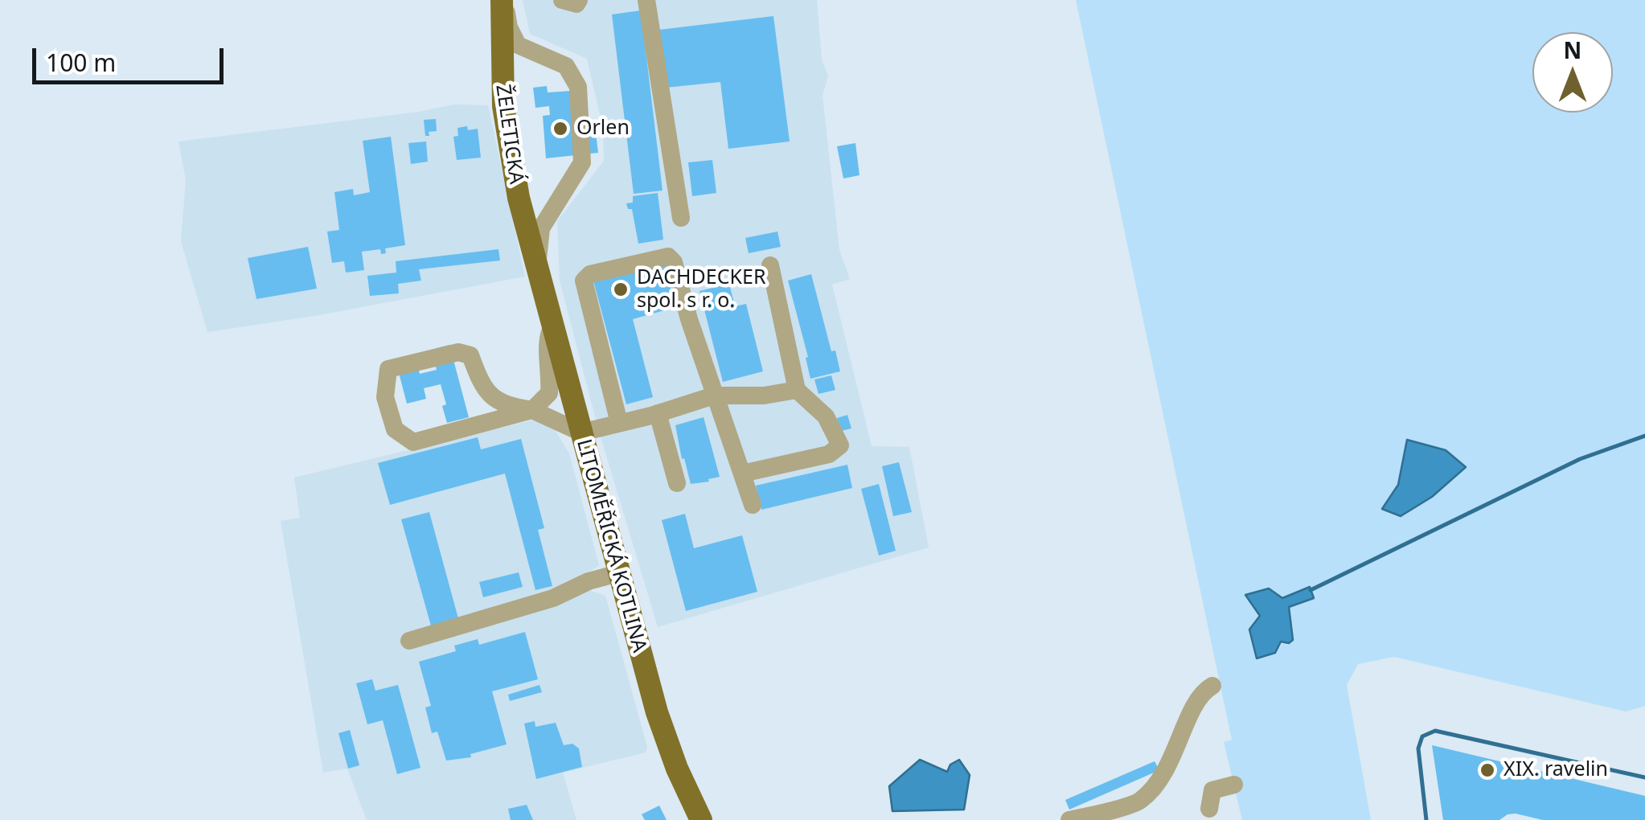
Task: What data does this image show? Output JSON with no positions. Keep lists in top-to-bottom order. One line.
{"streets":{"main road":["ŽELETICKÁ","LITOMĚŘICKÁ KOTLINA"]},"crossings":[["ŽELETICKÁ","LITOMĚŘICKÁ KOTLINA"]],"places":["Orlen","DACHDECKER spol. s r. o.","XIX. ravelin"],"scale_bar":"100 m","north":"top"}
